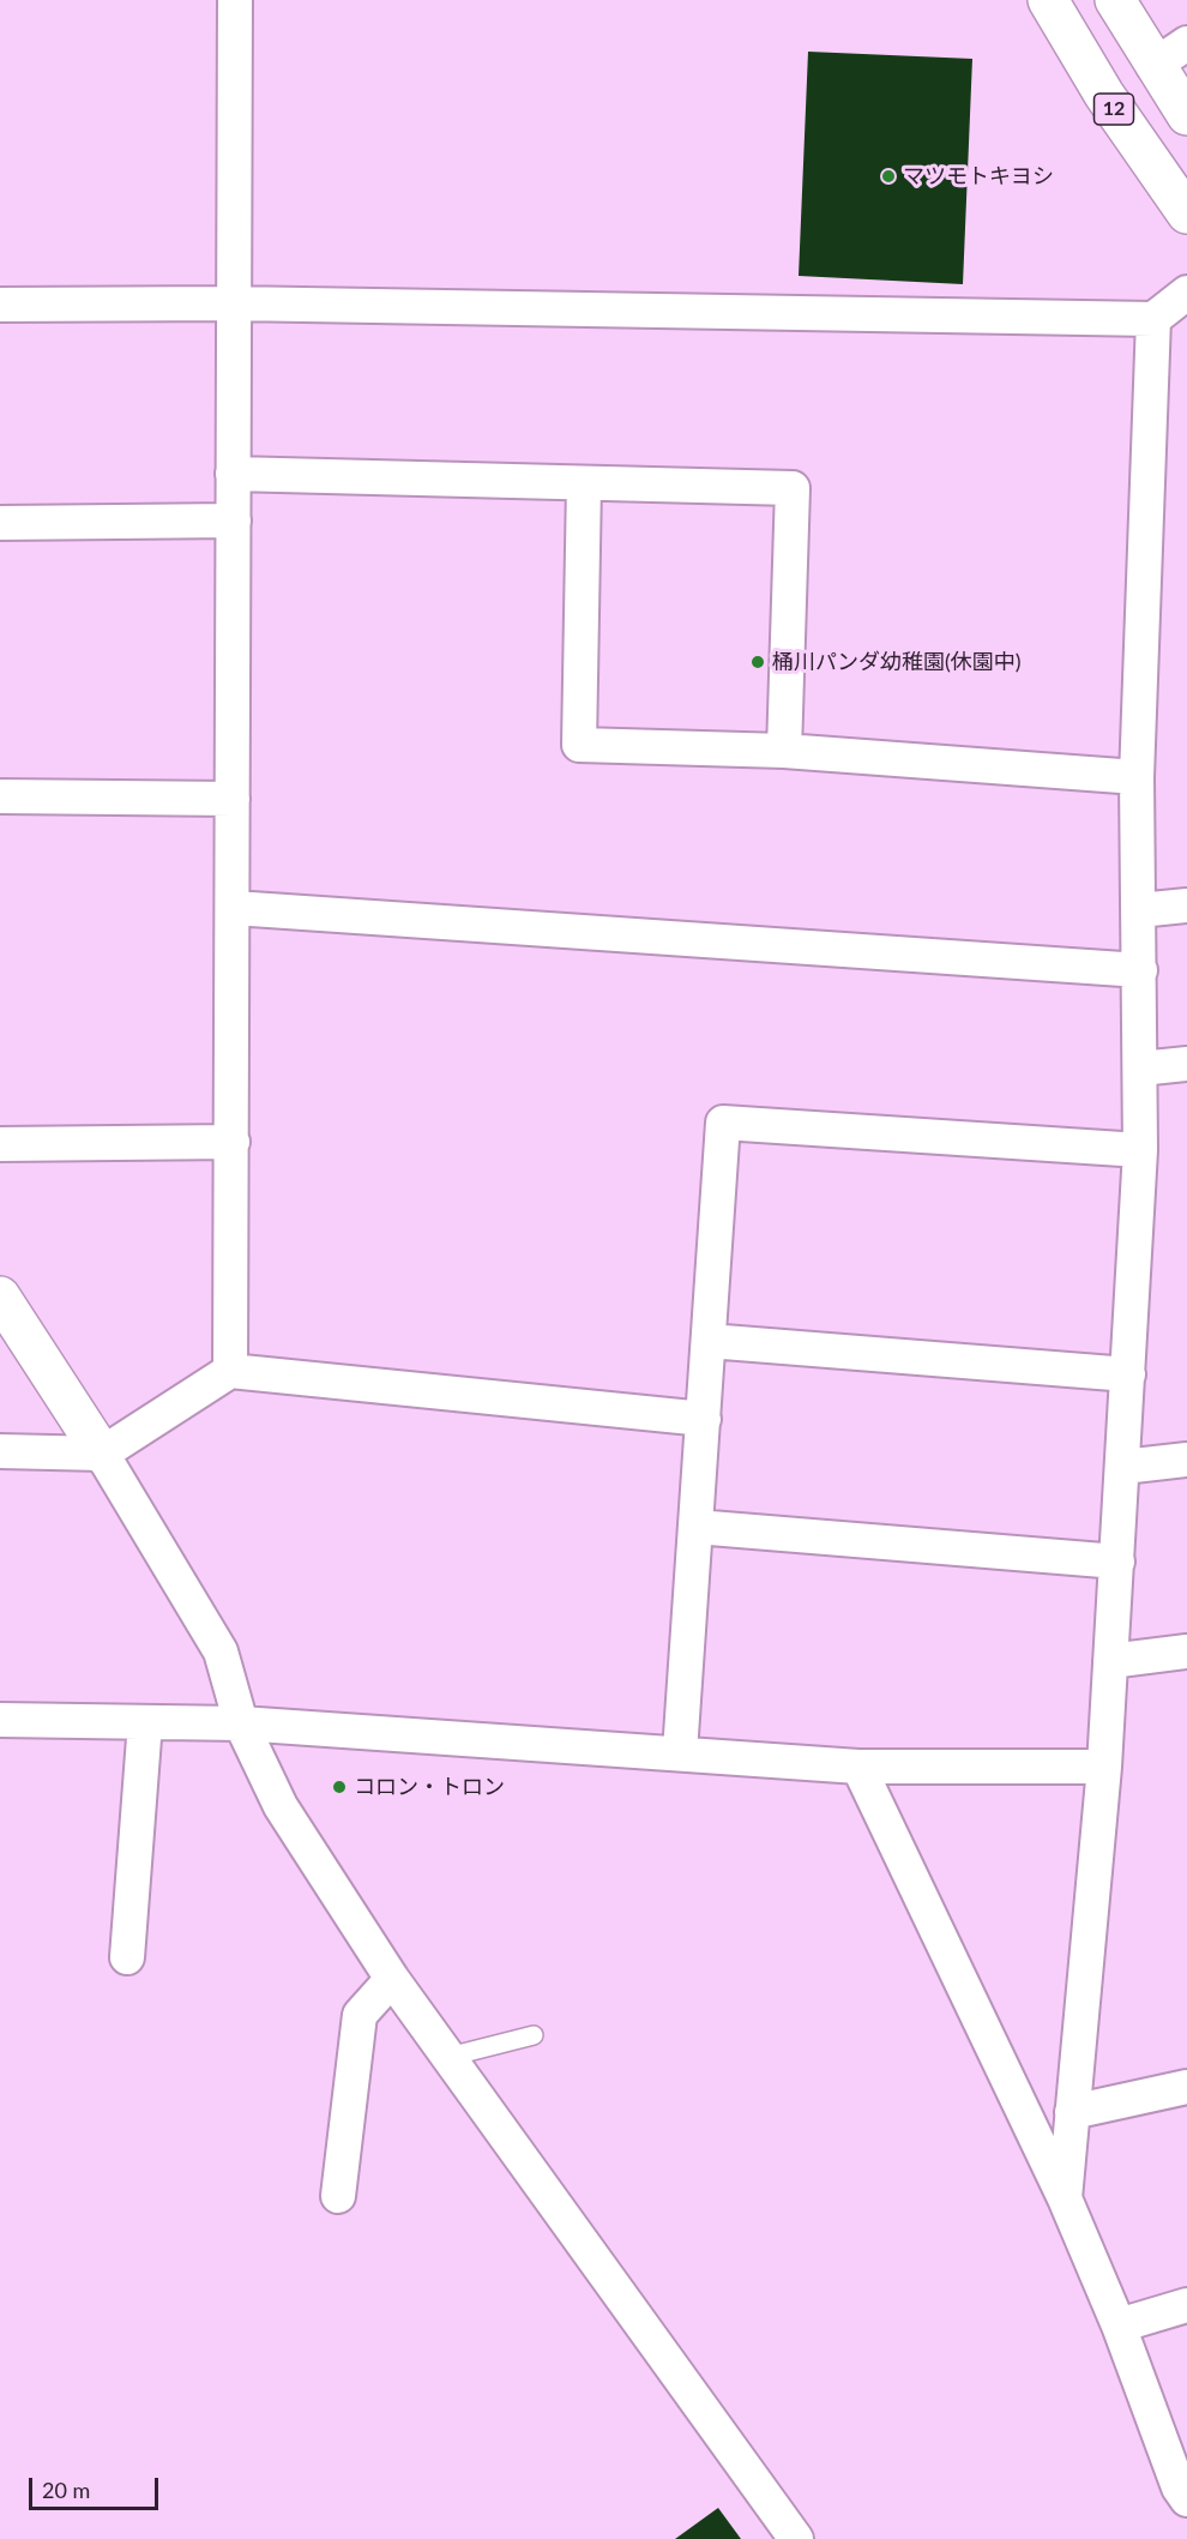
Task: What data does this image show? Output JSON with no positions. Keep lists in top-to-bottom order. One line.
{"streets":{"main road":["12"]},"places":["マツモトキヨシ","桶川パンダ幼稚園(休園中)","コロン・トロン"],"scale_bar":"20 m"}
